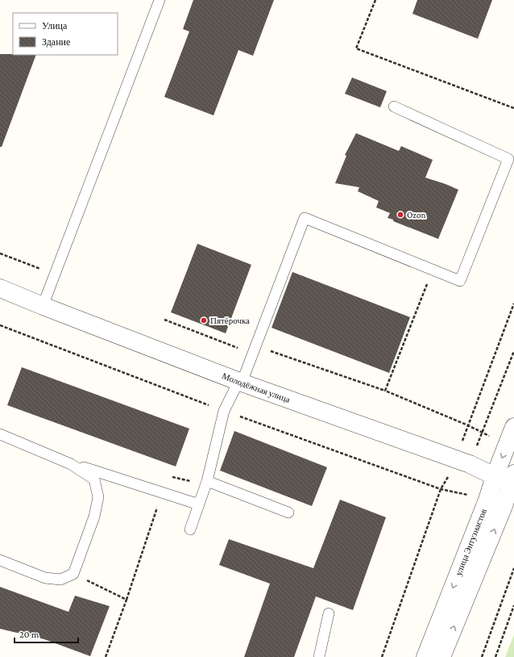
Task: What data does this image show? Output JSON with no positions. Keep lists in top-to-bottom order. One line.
{"streets":{"street":["Молодёжная улица","улица Энтузиастов"]},"crossings":[["Молодёжная улица","улица Энтузиастов"]],"places":["Ozon","Пятёрочка"],"legend":["Улица","Здание"],"scale_bar":"20 m"}
